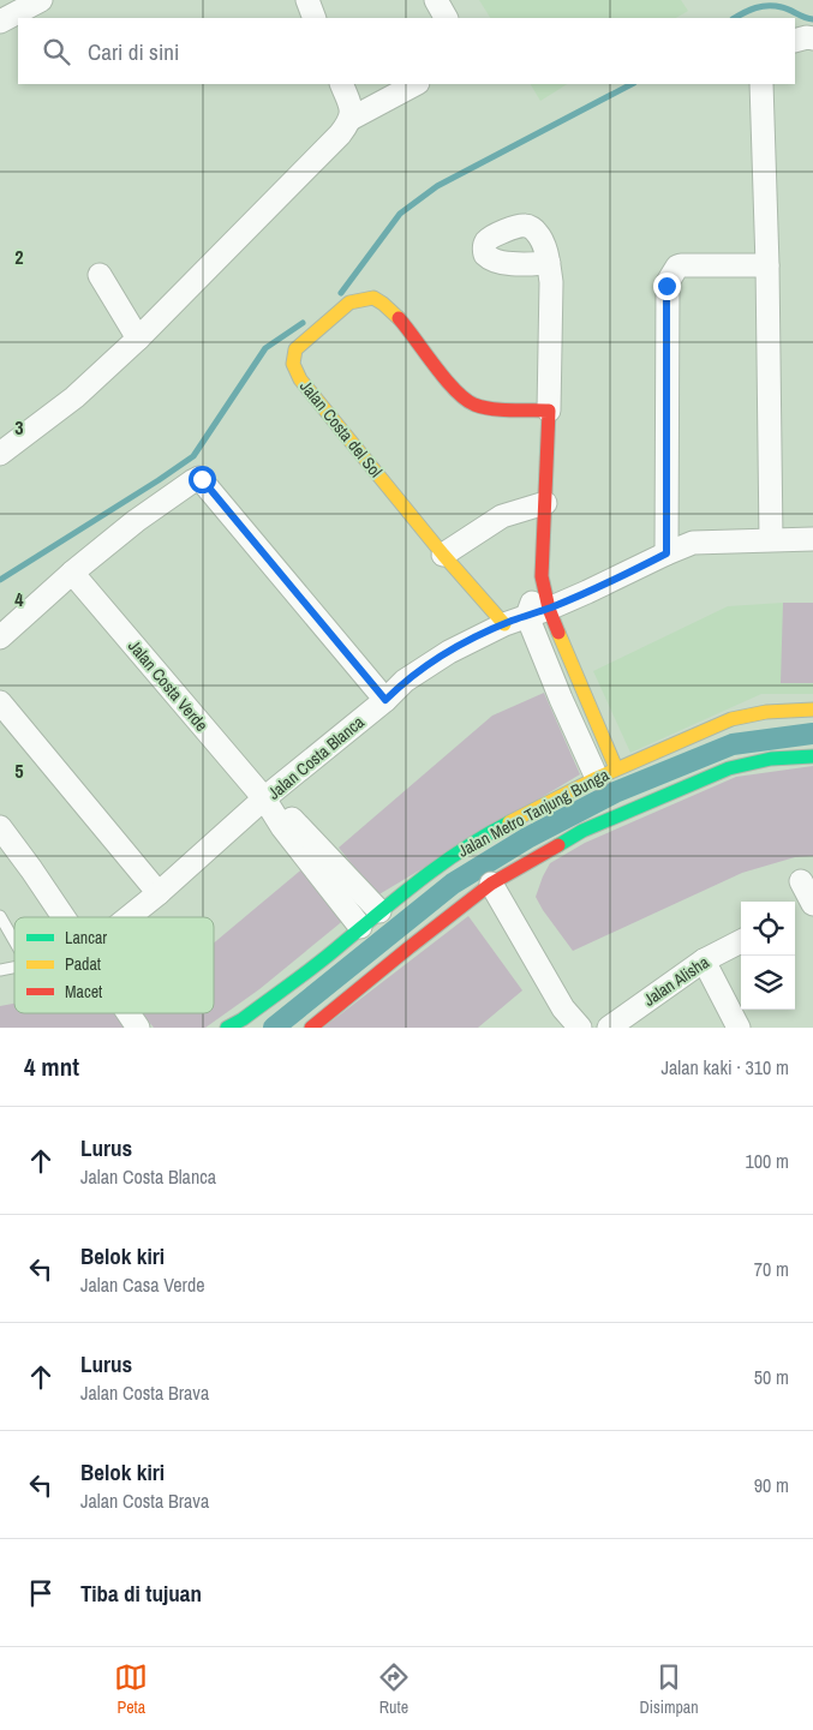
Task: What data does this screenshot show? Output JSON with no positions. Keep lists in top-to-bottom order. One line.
{"streets":{"main road":["Jalan Costa del Sol","Jalan Metro Tanjung Bunga"],"street":["Jalan Costa Verde","Jalan Costa Blanca","Jalan Alisha"]},"crossings":[["Jalan Costa del Sol","Jalan Costa Blanca"],["Jalan Costa Verde","Jalan Costa Blanca"]],"legend":["Lancar","Padat","Macet"],"page":{"search":"Cari di sini","heading":["4 mnt","Jalan kaki · 310 m"],"list":[["Lurus","Jalan Costa Blanca","100 m"],["Belok kiri","Jalan Casa Verde","70 m"],["Lurus","Jalan Costa Brava","50 m"],["Belok kiri","Jalan Costa Brava","90 m"],"Tiba di tujuan"],"nav":["Peta","Rute","Disimpan"]},"grid":{"rows":["2","3","4","5"]}}
